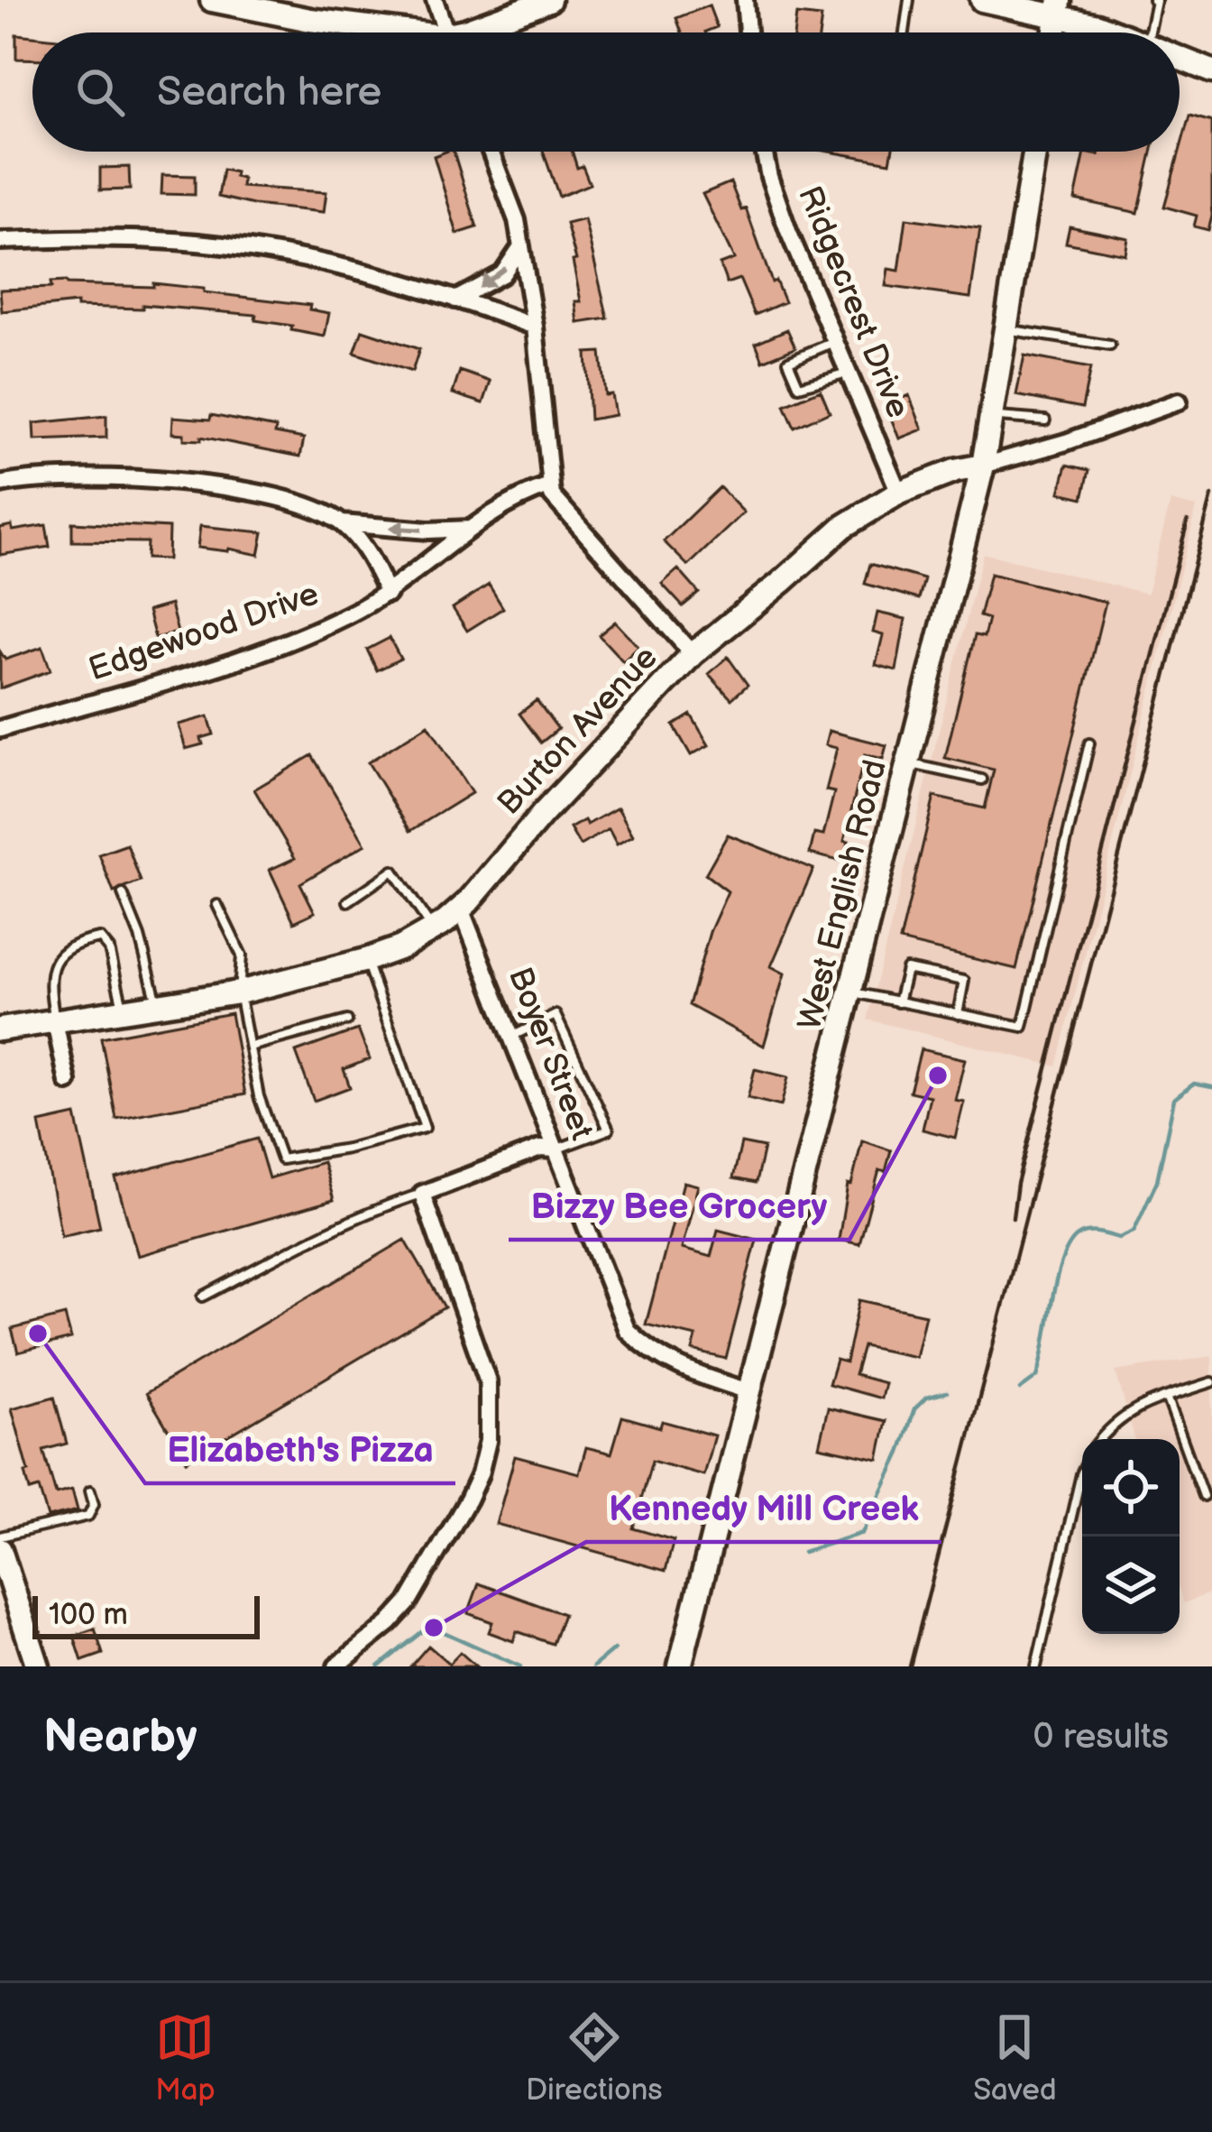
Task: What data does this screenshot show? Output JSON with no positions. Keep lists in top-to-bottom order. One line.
{"streets":{"street":["Ridgecrest Drive","Edgewood Drive","Burton Avenue","West English Road","Boyer Street"]},"crossings":[["Ridgecrest Drive","Burton Avenue"],["Burton Avenue","West English Road"],["Burton Avenue","Boyer Street"],["West English Road","Boyer Street"]],"places":["Bizzy Bee Grocery","Elizabeth's Pizza","Kennedy Mill Creek"],"scale_bar":"100 m","page":{"search":"Search here","scale":"100 m","heading":["Nearby","0 results"],"nav":["Map","Directions","Saved"]}}
